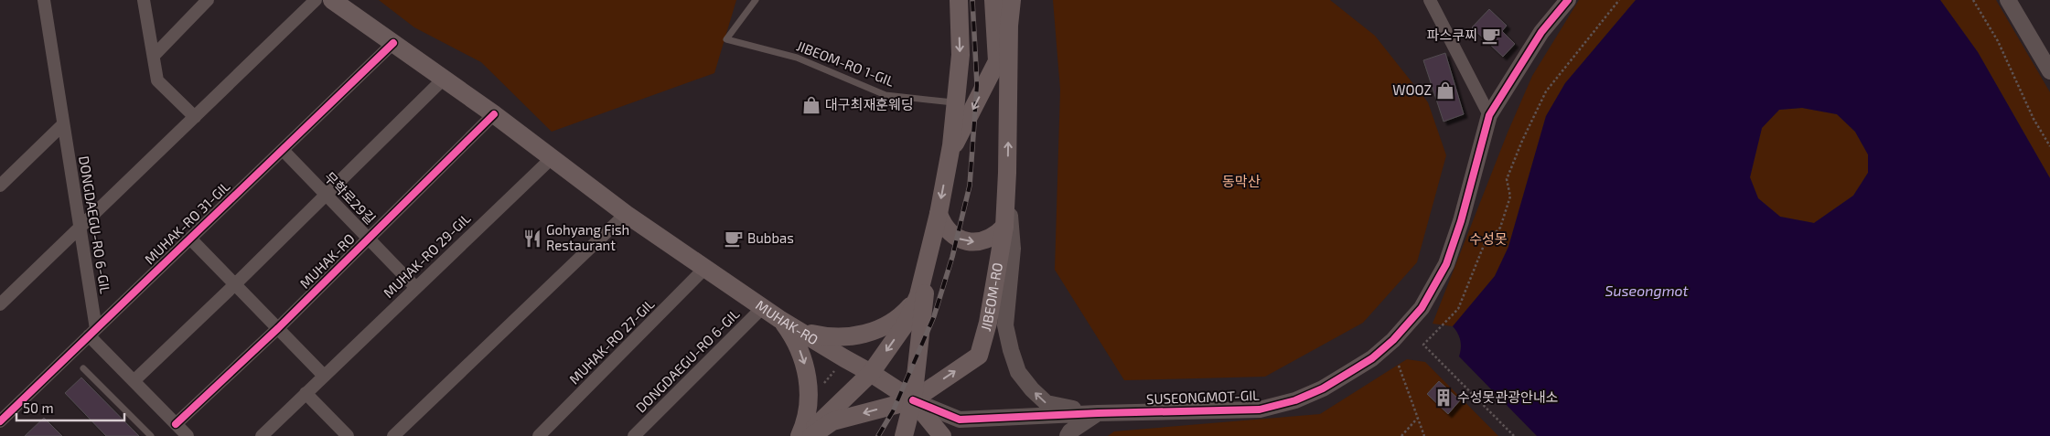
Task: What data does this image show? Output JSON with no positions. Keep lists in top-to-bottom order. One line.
{"streets":{"main road":["MUHAK-RO","JIBEOM-RO"],"street":["무학로29길","MUHAK-RO 31-GIL","DONGDAEGU-RO 6-GIL","MUHAK-RO 29-GIL","MUHAK-RO 27-GIL","SUSEONGMOT-GIL"],"lane":["JIBEOM-RO 1-GIL"]},"crossings":[["무학로29길","MUHAK-RO 31-GIL"],["무학로29길","MUHAK-RO 29-GIL"],["무학로29길","MUHAK-RO"],["MUHAK-RO 31-GIL","DONGDAEGU-RO 6-GIL"],["MUHAK-RO 31-GIL","MUHAK-RO"],["DONGDAEGU-RO 6-GIL","MUHAK-RO"],["MUHAK-RO 29-GIL","MUHAK-RO"],["MUHAK-RO","JIBEOM-RO"],["MUHAK-RO","MUHAK-RO 27-GIL"],["MUHAK-RO","SUSEONGMOT-GIL"],["JIBEOM-RO","SUSEONGMOT-GIL"]],"water":["Suseongmot"],"parks":["동막산","수성못"],"places":{"cafe":["파스쿠찌","Bubbas"],"shop":["WOOZ","대구최재훈웨딩"],"restaurant":["Gohyang Fish Restaurant"],"building":["수성못관광안내소"]},"scale_bar":"50 m"}
